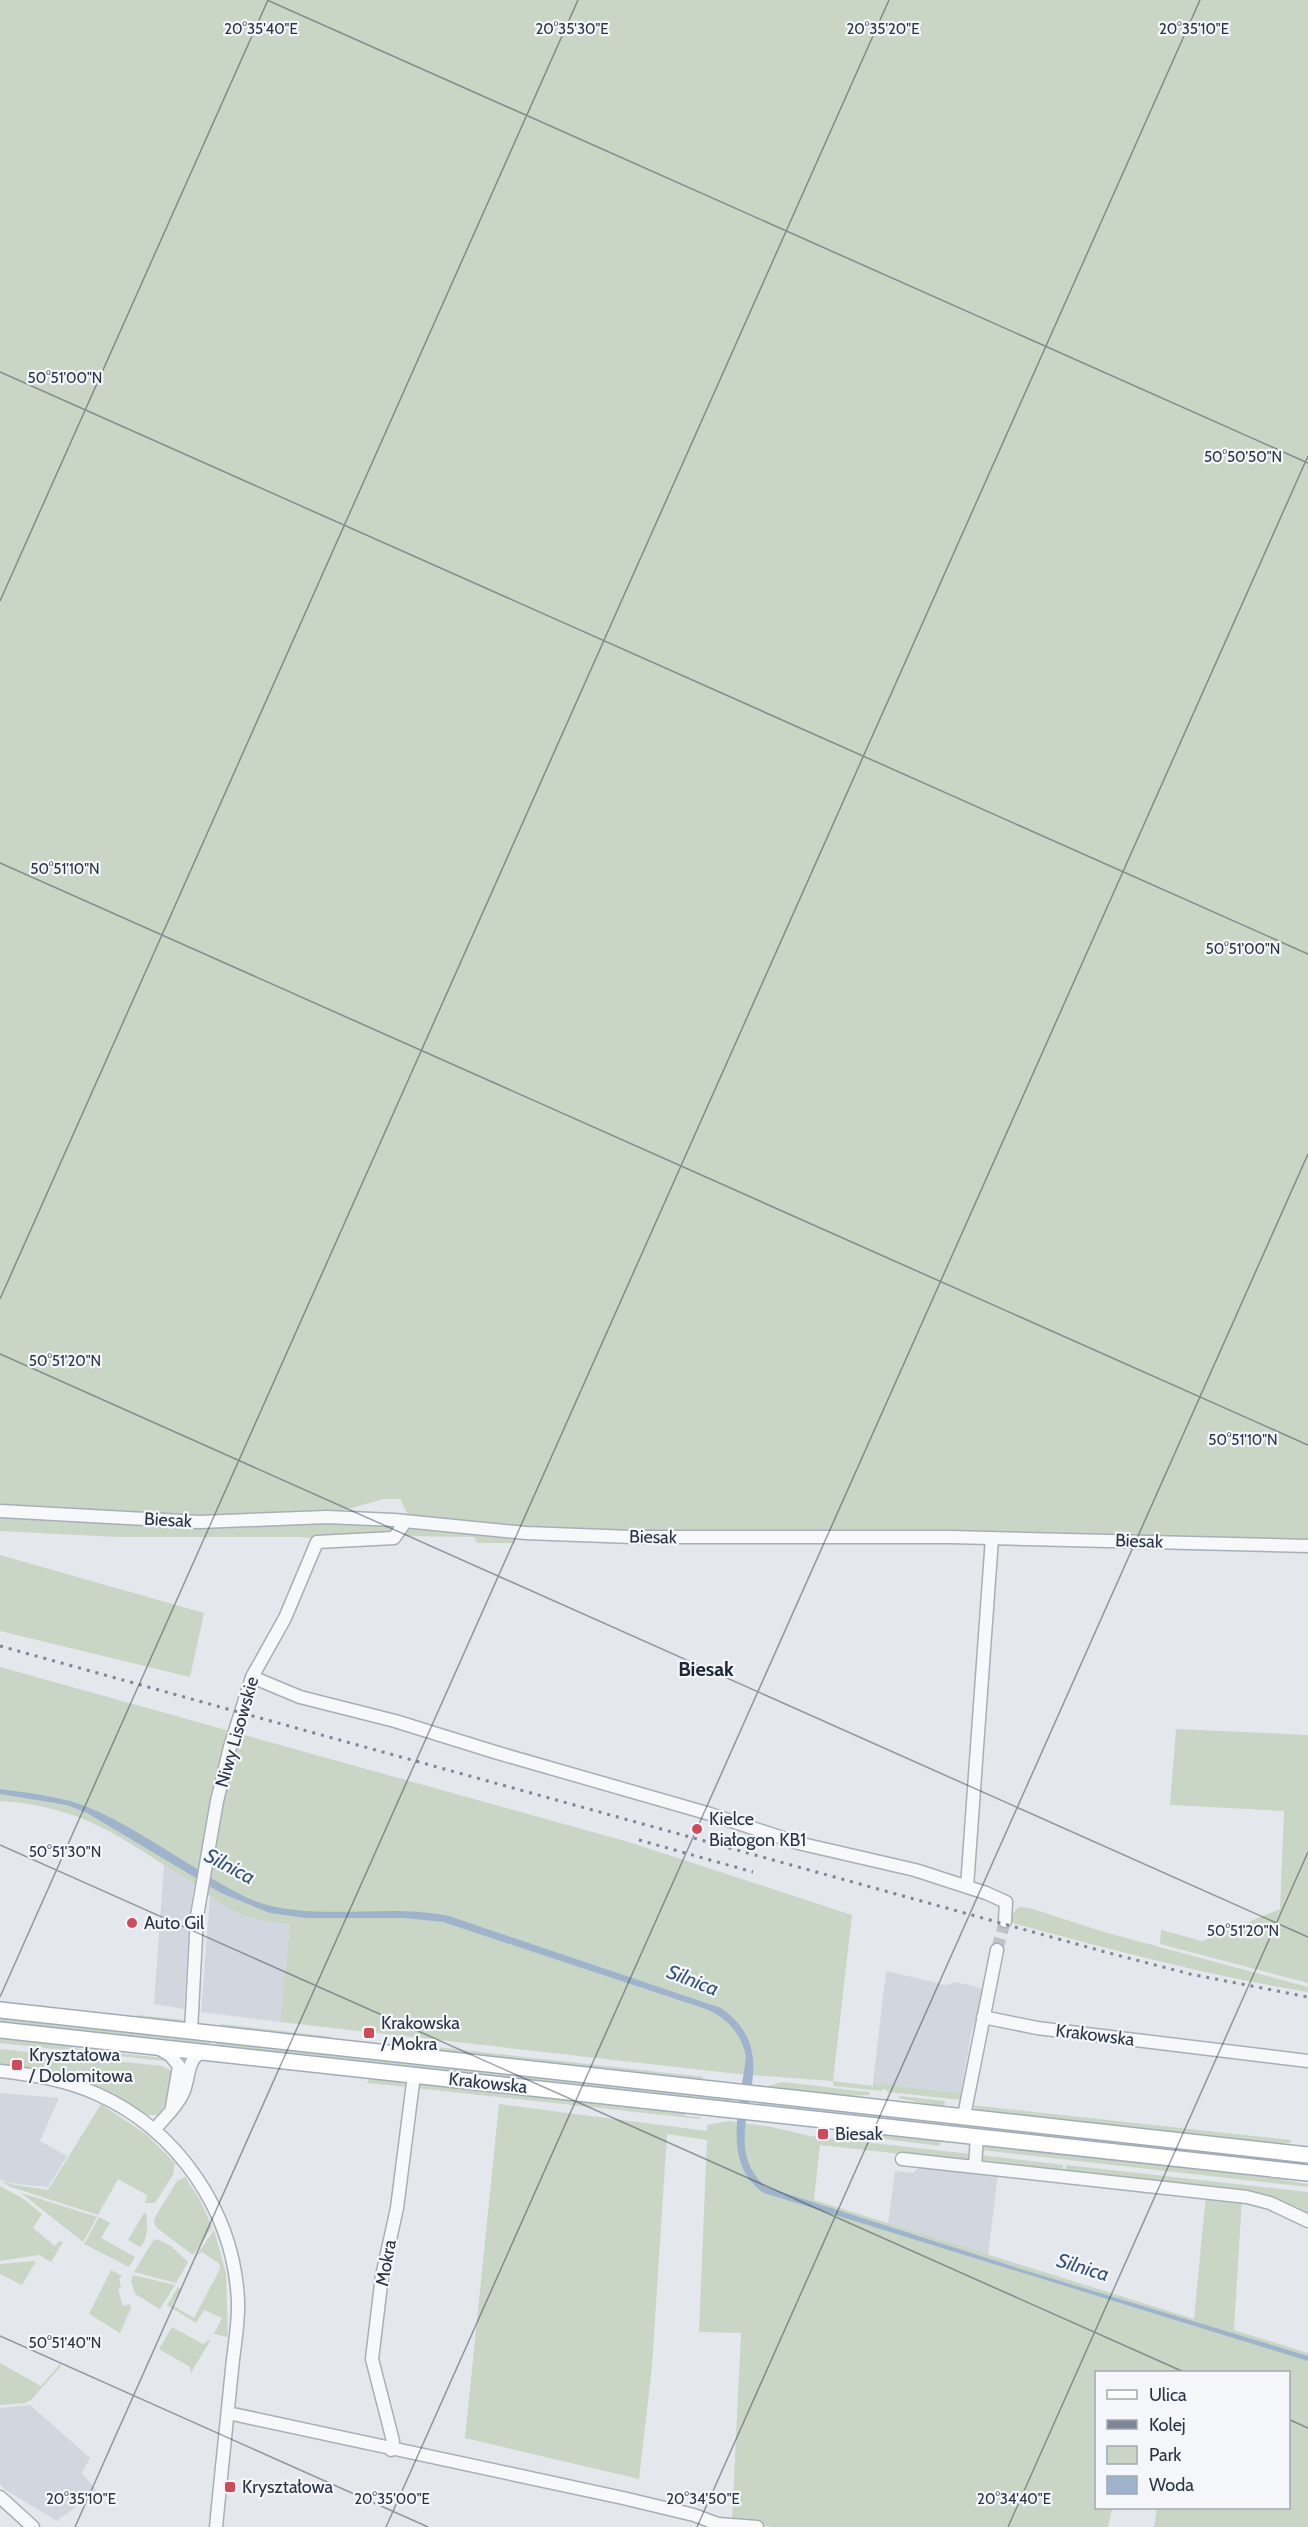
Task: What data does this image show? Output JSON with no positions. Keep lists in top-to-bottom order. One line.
{"streets":{"main road":["Krakowska"],"street":["Biesak","Niwy Lisowskie","Mokra"]},"crossings":[["Biesak","Niwy Lisowskie"],["Niwy Lisowskie","Krakowska"],["Krakowska","Mokra"]],"districts":["Biesak"],"water":["Silnica"],"places":{"other":["Kielce Białogon KB1","Auto Gil"],"transit":["Krakowska / Mokra","Kryształowa / Dolomitowa","Biesak","Kryształowa"]},"legend":["Ulica","Kolej","Park","Woda"],"coordinates":["20°35'40\"E","20°35'20\"E","20°35'10\"E","20°35'30\"E","50°51'00\"N","50°50'50\"N","50°51'10\"N","50°51'20\"N","50°51'30\"N","50°51'40\"N","20°35'00\"E","20°34'50\"E","20°34'40\"E"]}
